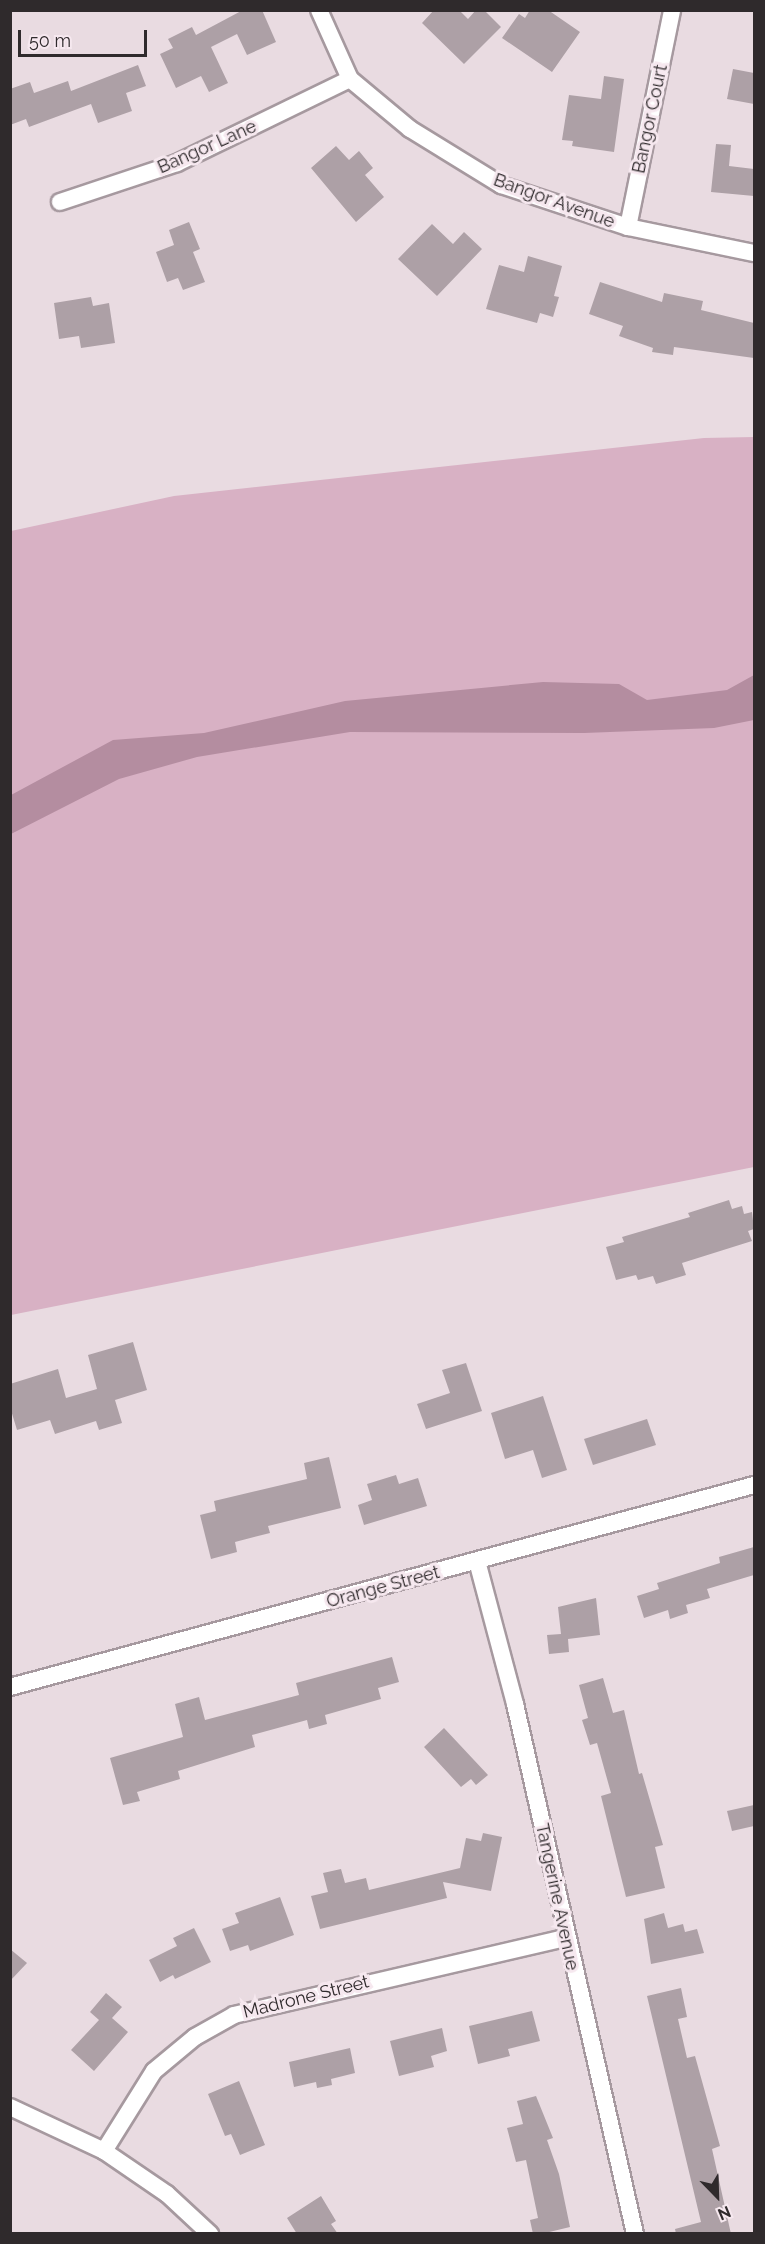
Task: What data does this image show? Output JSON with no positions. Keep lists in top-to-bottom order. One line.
{"streets":{"street":["Bangor Court","Bangor Lane","Bangor Avenue","Orange Street","Tangerine Avenue","Madrone Street"]},"crossings":[["Bangor Court","Bangor Avenue"],["Bangor Lane","Bangor Avenue"],["Orange Street","Tangerine Avenue"],["Tangerine Avenue","Madrone Street"]],"scale_bar":"50 m","north":"bottom right"}
